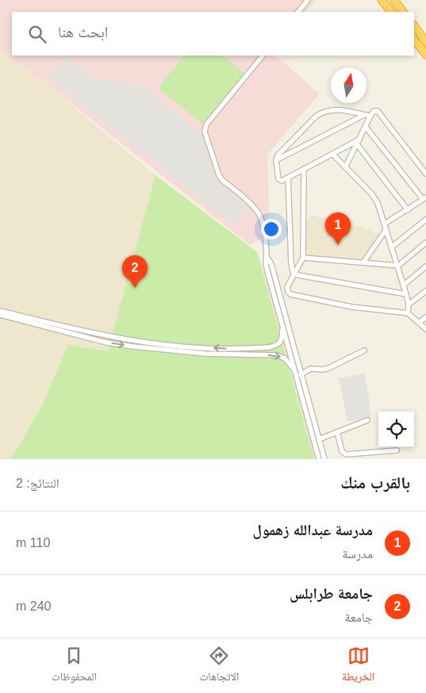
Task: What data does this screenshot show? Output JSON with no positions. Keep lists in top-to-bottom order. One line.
{"north":"top","page":{"search":"ابحث هنا","pins":["1","2"],"heading":["بالقرب منك","النتائج: 2"],"list":[{"mark":"1","name":"مدرسة عبدالله زهمول","note":"مدرسة","value":"110 m"},{"mark":"2","name":"جامعة طرابلس","note":"جامعة","value":"240 m"}],"nav":["الخريطة","الاتجاهات","المحفوظات"]}}
